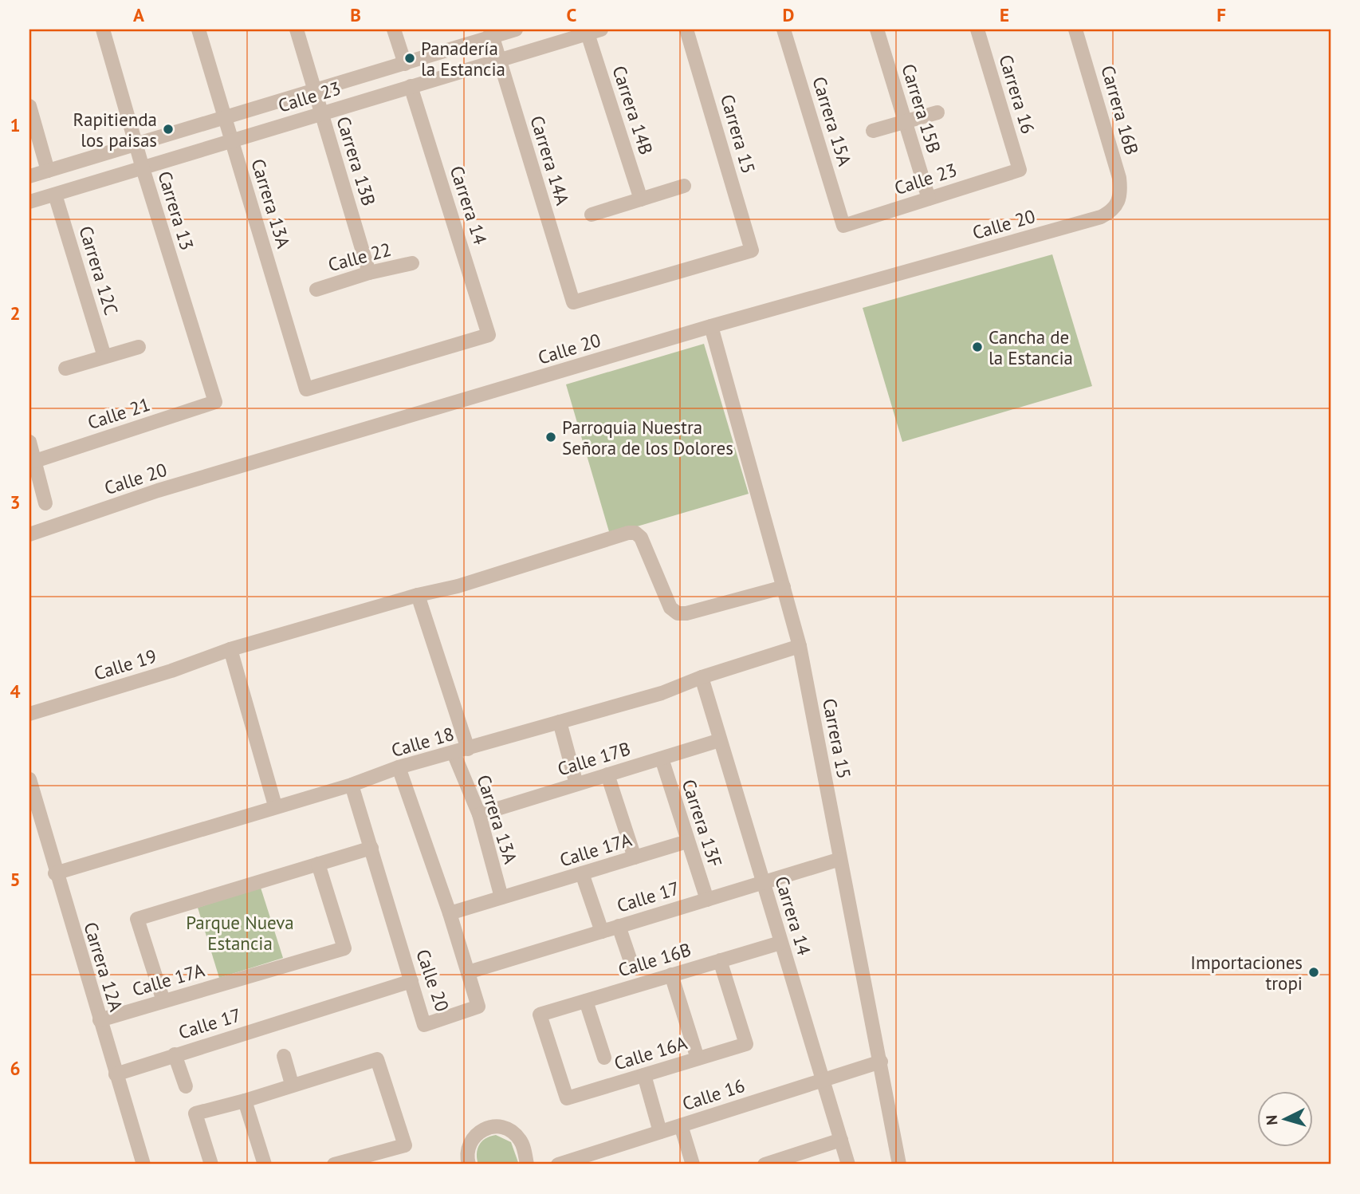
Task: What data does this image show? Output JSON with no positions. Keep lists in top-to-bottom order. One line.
{"streets":{"street":["Carrera 16","Calle 23","Carrera 15B","Carrera 14B","Carrera 16B","Carrera 15A","Carrera 15","Carrera 14A","Carrera 13B","Carrera 13A","Carrera 14","Carrera 13","Calle 20","Calle 22","Carrera 12C","Calle 21","Calle 19","Calle 18","Calle 17B","Carrera 13F","Calle 17A","Calle 17","Calle 16B","Carrera 12A","Calle 16A","Calle 16"]},"crossings":[["Carrera 16","Calle 23"],["Calle 23","Carrera 15B"],["Calle 23","Carrera 14B"],["Calle 23","Carrera 15A"],["Calle 23","Carrera 14A"],["Calle 23","Carrera 13B"],["Calle 23","Carrera 13A"],["Calle 23","Carrera 14"],["Calle 23","Carrera 13"],["Calle 23","Carrera 12C"],["Carrera 16B","Calle 20"],["Carrera 15","Carrera 14A"],["Carrera 15","Calle 20"],["Carrera 15","Calle 18"],["Carrera 15","Calle 17"],["Carrera 15","Calle 16"],["Carrera 13B","Calle 22"],["Carrera 13A","Carrera 14"],["Carrera 13A","Calle 18"],["Carrera 13A","Calle 17B"],["Carrera 13A","Calle 17A"],["Carrera 14","Calle 18"],["Carrera 14","Calle 17B"],["Carrera 14","Calle 17"],["Carrera 14","Calle 16B"],["Carrera 14","Calle 16"],["Carrera 13","Calle 21"],["Calle 20","Calle 18"],["Calle 20","Calle 17A"],["Calle 20","Calle 17"],["Calle 18","Carrera 12A"],["Calle 17B","Carrera 13F"],["Carrera 13F","Calle 17A"],["Carrera 13F","Calle 17"],["Calle 17A","Carrera 12A"],["Calle 17","Carrera 12A"],["Calle 16B","Calle 16A"]],"parks":["Parque Nueva Estancia"],"places":["Panadería la Estancia","Rapitienda los paisas","Cancha de la Estancia","Parroquia Nuestra Señora de los Dolores","Importaciones tropi"],"north":"left","grid":{"columns":["A","B","C","D","E","F"],"rows":["1","2","3","4","5","6"]}}
